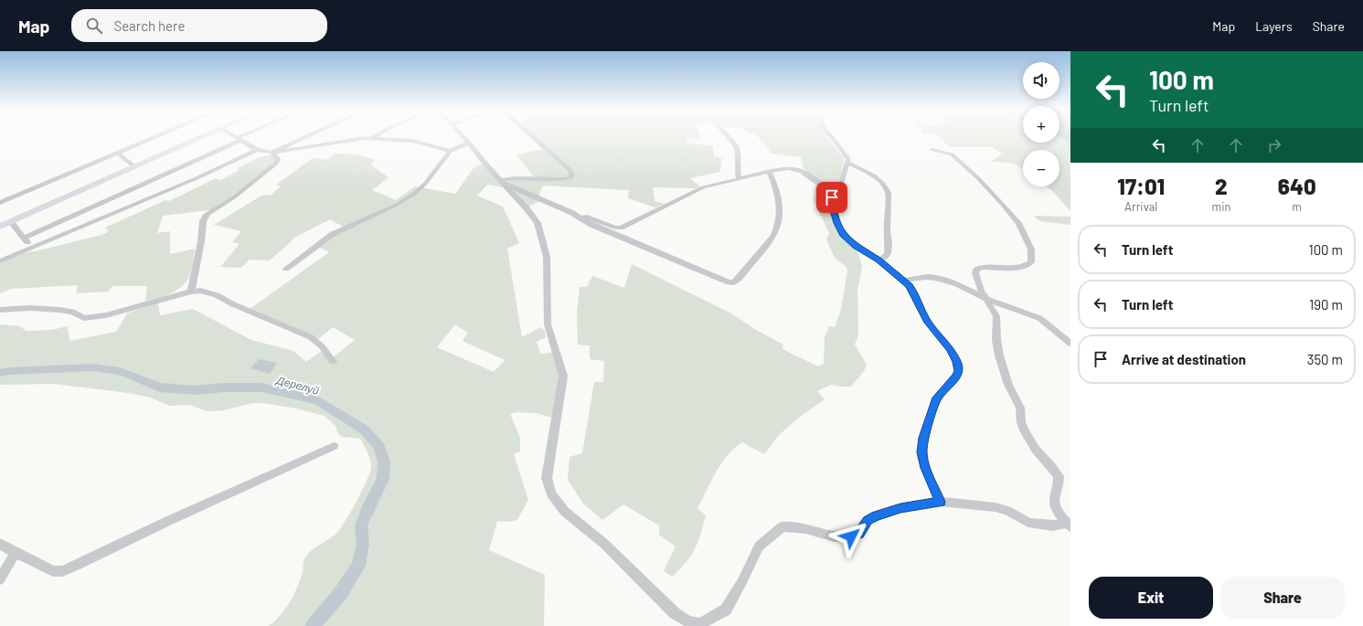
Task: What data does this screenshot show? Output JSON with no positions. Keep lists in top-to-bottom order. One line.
{"water":["Дерелуй"],"page":{"header":"Map","search":"Search here","nav":["Map","Layers","Share"],"turn":["100 m","Turn left"],"map_buttons":["+","−"],"eta":["17:01","Arrival","2","min","640","m"],"list":[{"name":"Turn left","value":"100 m"},{"name":"Turn left","value":"190 m"},{"name":"Arrive at destination","value":"350 m"}],"buttons":["Exit","Share"]}}
